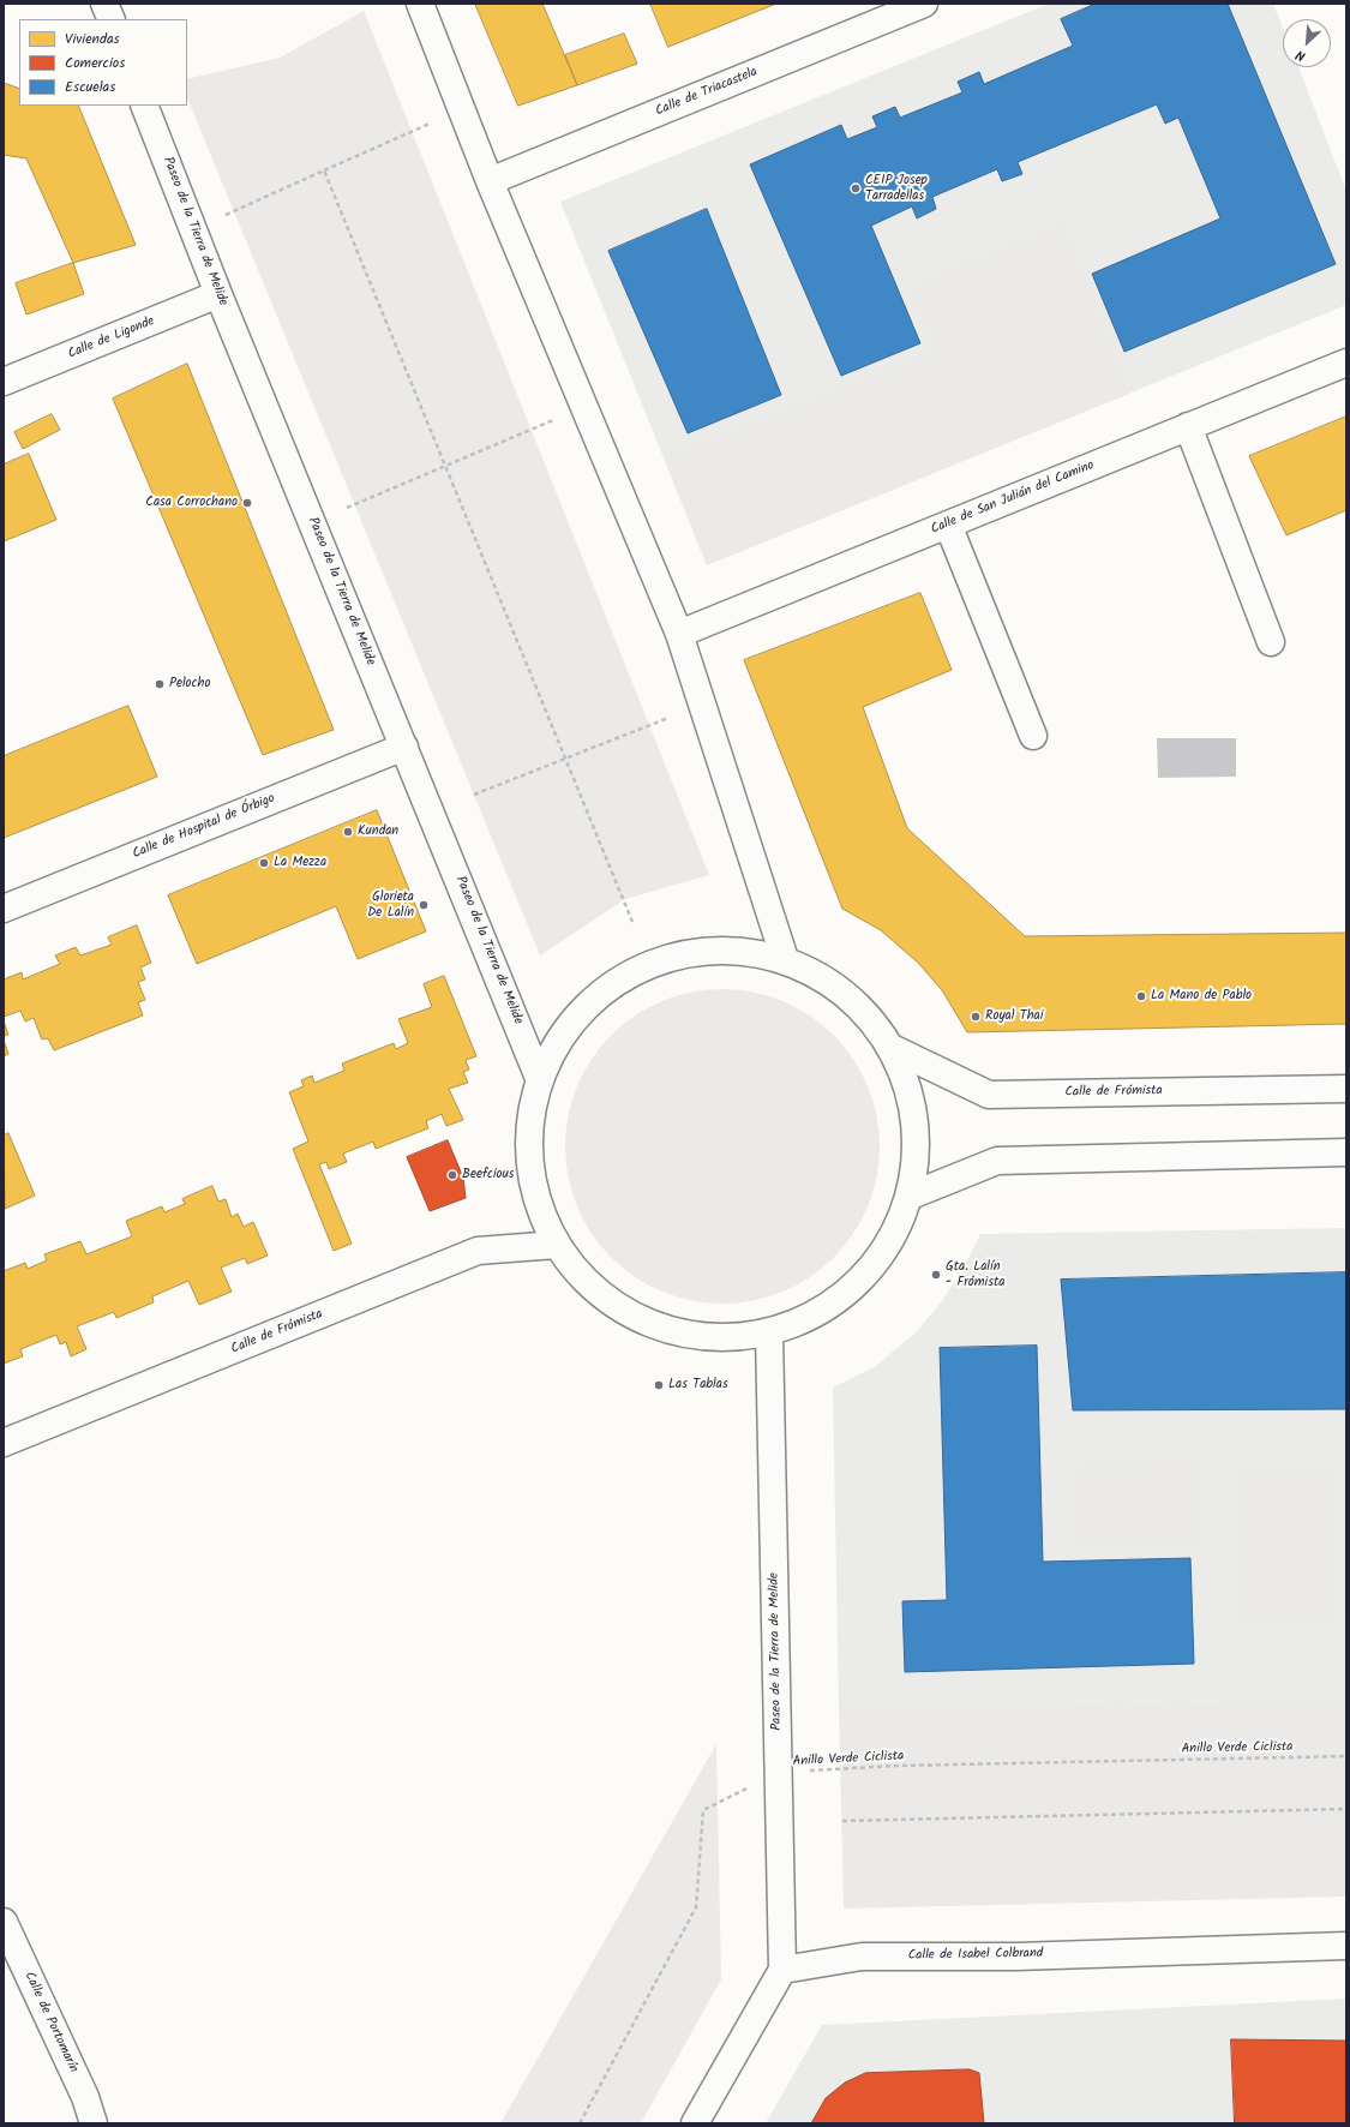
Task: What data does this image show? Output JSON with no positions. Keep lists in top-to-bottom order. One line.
{"streets":{"street":["Calle de Triacastela","Paseo de la Tierra de Melide","Calle de Ligonde","Calle de San Julián del Camino","Calle de Hospital de Órbigo","Calle de Frómista","Calle de Isabel Colbrand","Calle de Portomarín"],"path":["Anillo Verde Ciclista"]},"crossings":[["Paseo de la Tierra de Melide","Calle de Ligonde"],["Paseo de la Tierra de Melide","Calle de Hospital de Órbigo"],["Paseo de la Tierra de Melide","Anillo Verde Ciclista"],["Paseo de la Tierra de Melide","Calle de Isabel Colbrand"]],"places":["CEIP Josep Tarradellas","Casa Corrochano","Pelocho","Kundan","La Mezza","Glorieta De Lalín","La Mano de Pablo","Royal Thai","Beefcious","Gta. Lalín - Frómista","Las Tablas"],"legend":["Viviendas","Comercios","Escuelas"],"north":"bottom left"}
